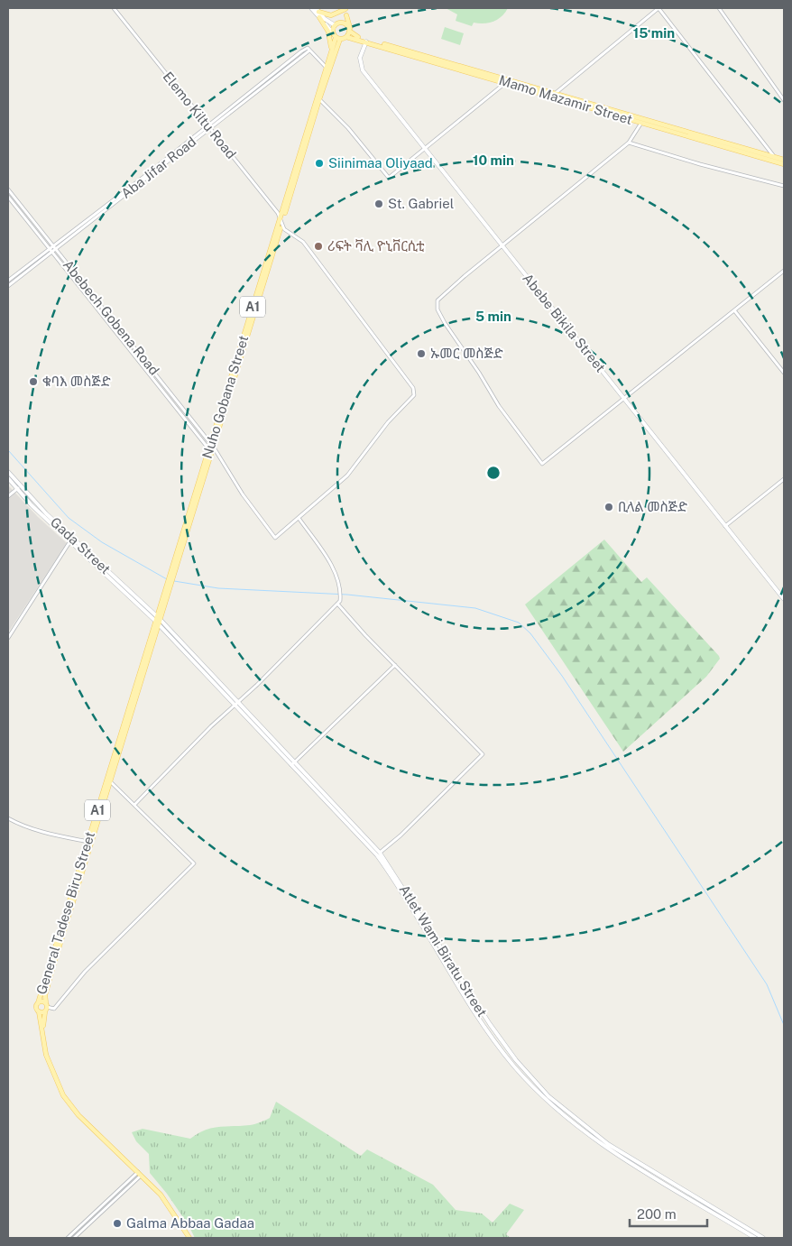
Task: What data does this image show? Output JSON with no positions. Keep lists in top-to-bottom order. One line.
{"streets":{"main road":["Mamo Mazamir Street","A1","Abebe Bikila Street","Nuho Gobana Street","Gada Street","General Tadese Biru Street","Atlet Wami Biratu Street"],"street":["Elemo Kiltu Road","Aba Jifar Road","Abebech Gobena Road"]},"crossings":[["Mamo Mazamir Street","Abebe Bikila Street"],["Mamo Mazamir Street","Nuho Gobana Street"],["Elemo Kiltu Road","Aba Jifar Road"],["Elemo Kiltu Road","Abebech Gobena Road"],["Elemo Kiltu Road","Nuho Gobana Street"],["Aba Jifar Road","Abebech Gobena Road"],["Aba Jifar Road","Nuho Gobana Street"],["A1","General Tadese Biru Street"],["Abebech Gobena Road","Nuho Gobana Street"],["Nuho Gobana Street","Gada Street"],["Nuho Gobana Street","General Tadese Biru Street"],["Nuho Gobana Street","Atlet Wami Biratu Street"],["Gada Street","General Tadese Biru Street"],["Gada Street","Atlet Wami Biratu Street"],["General Tadese Biru Street","Atlet Wami Biratu Street"]],"places":["Siinimaa Oliyaad","St. Gabriel","ሪፍት ቫሊ ዮኒቨርሲቲ","ኡመር መስጅድ","ቁባእ መስጅድ","ቢላል መስጅድ","Galma Abbaa Gadaa"],"scale_bar":"200 m","rings":["15 min","10 min","5 min"]}
